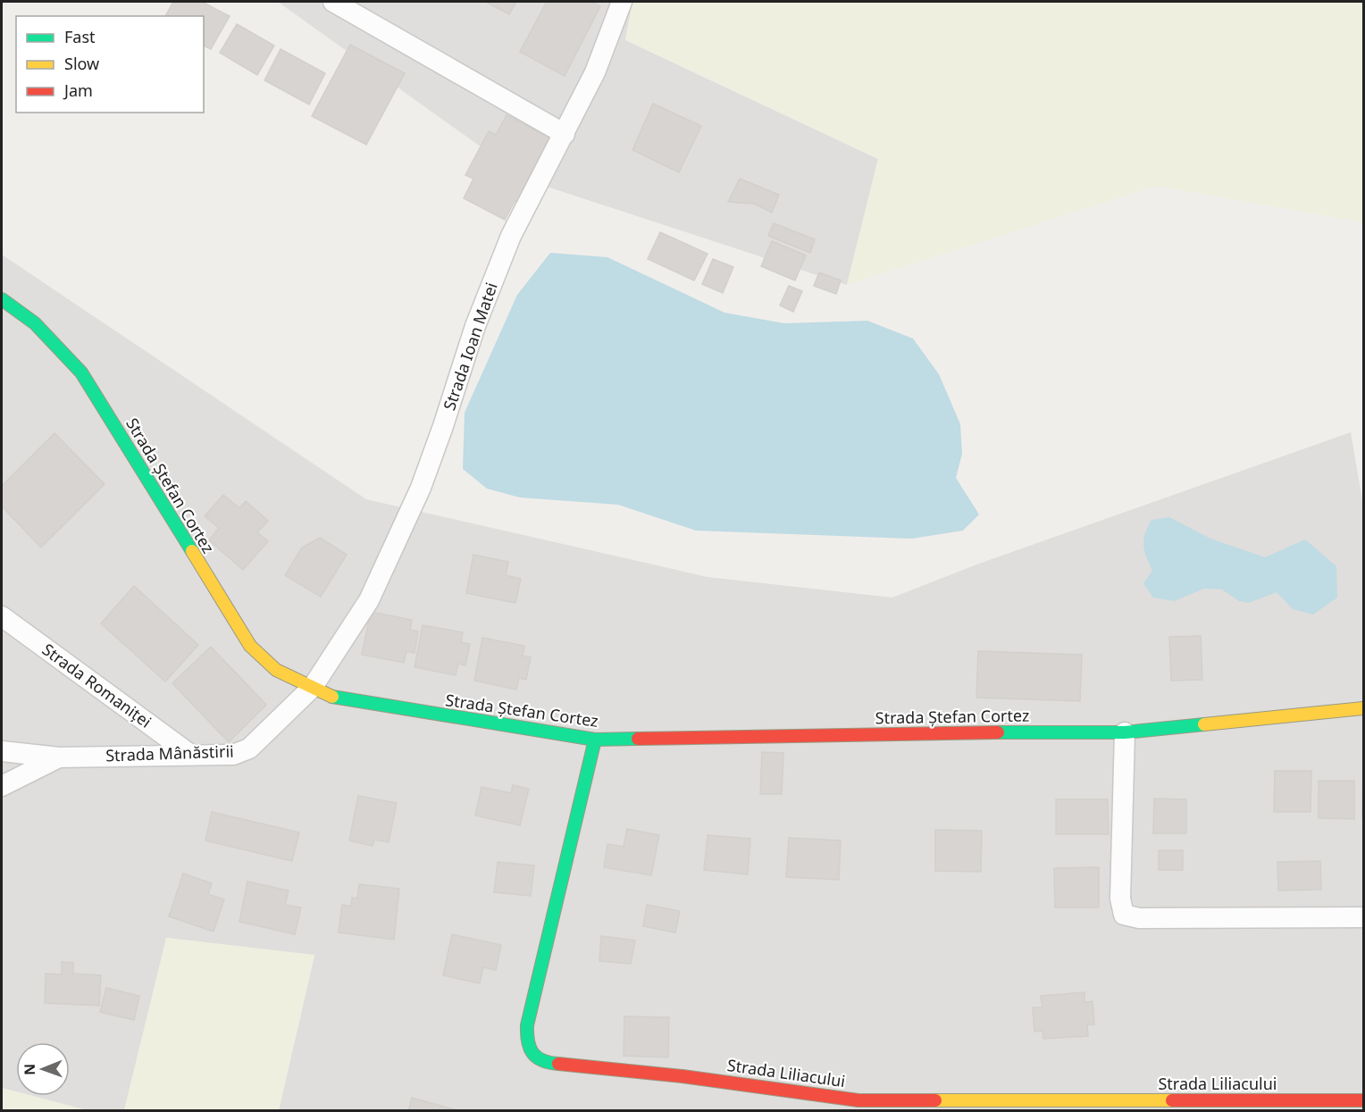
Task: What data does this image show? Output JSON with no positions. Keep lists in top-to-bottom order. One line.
{"streets":{"street":["Strada Ioan Matei","Strada Ștefan Cortez","Strada Romaniței","Strada Mânăstirii","Strada Liliacului"]},"crossings":[["Strada Ioan Matei","Strada Ștefan Cortez"],["Strada Ioan Matei","Strada Mânăstirii"],["Strada Ștefan Cortez","Strada Mânăstirii"],["Strada Ștefan Cortez","Strada Liliacului"],["Strada Romaniței","Strada Mânăstirii"]],"legend":["Fast","Slow","Jam"],"north":"left"}
